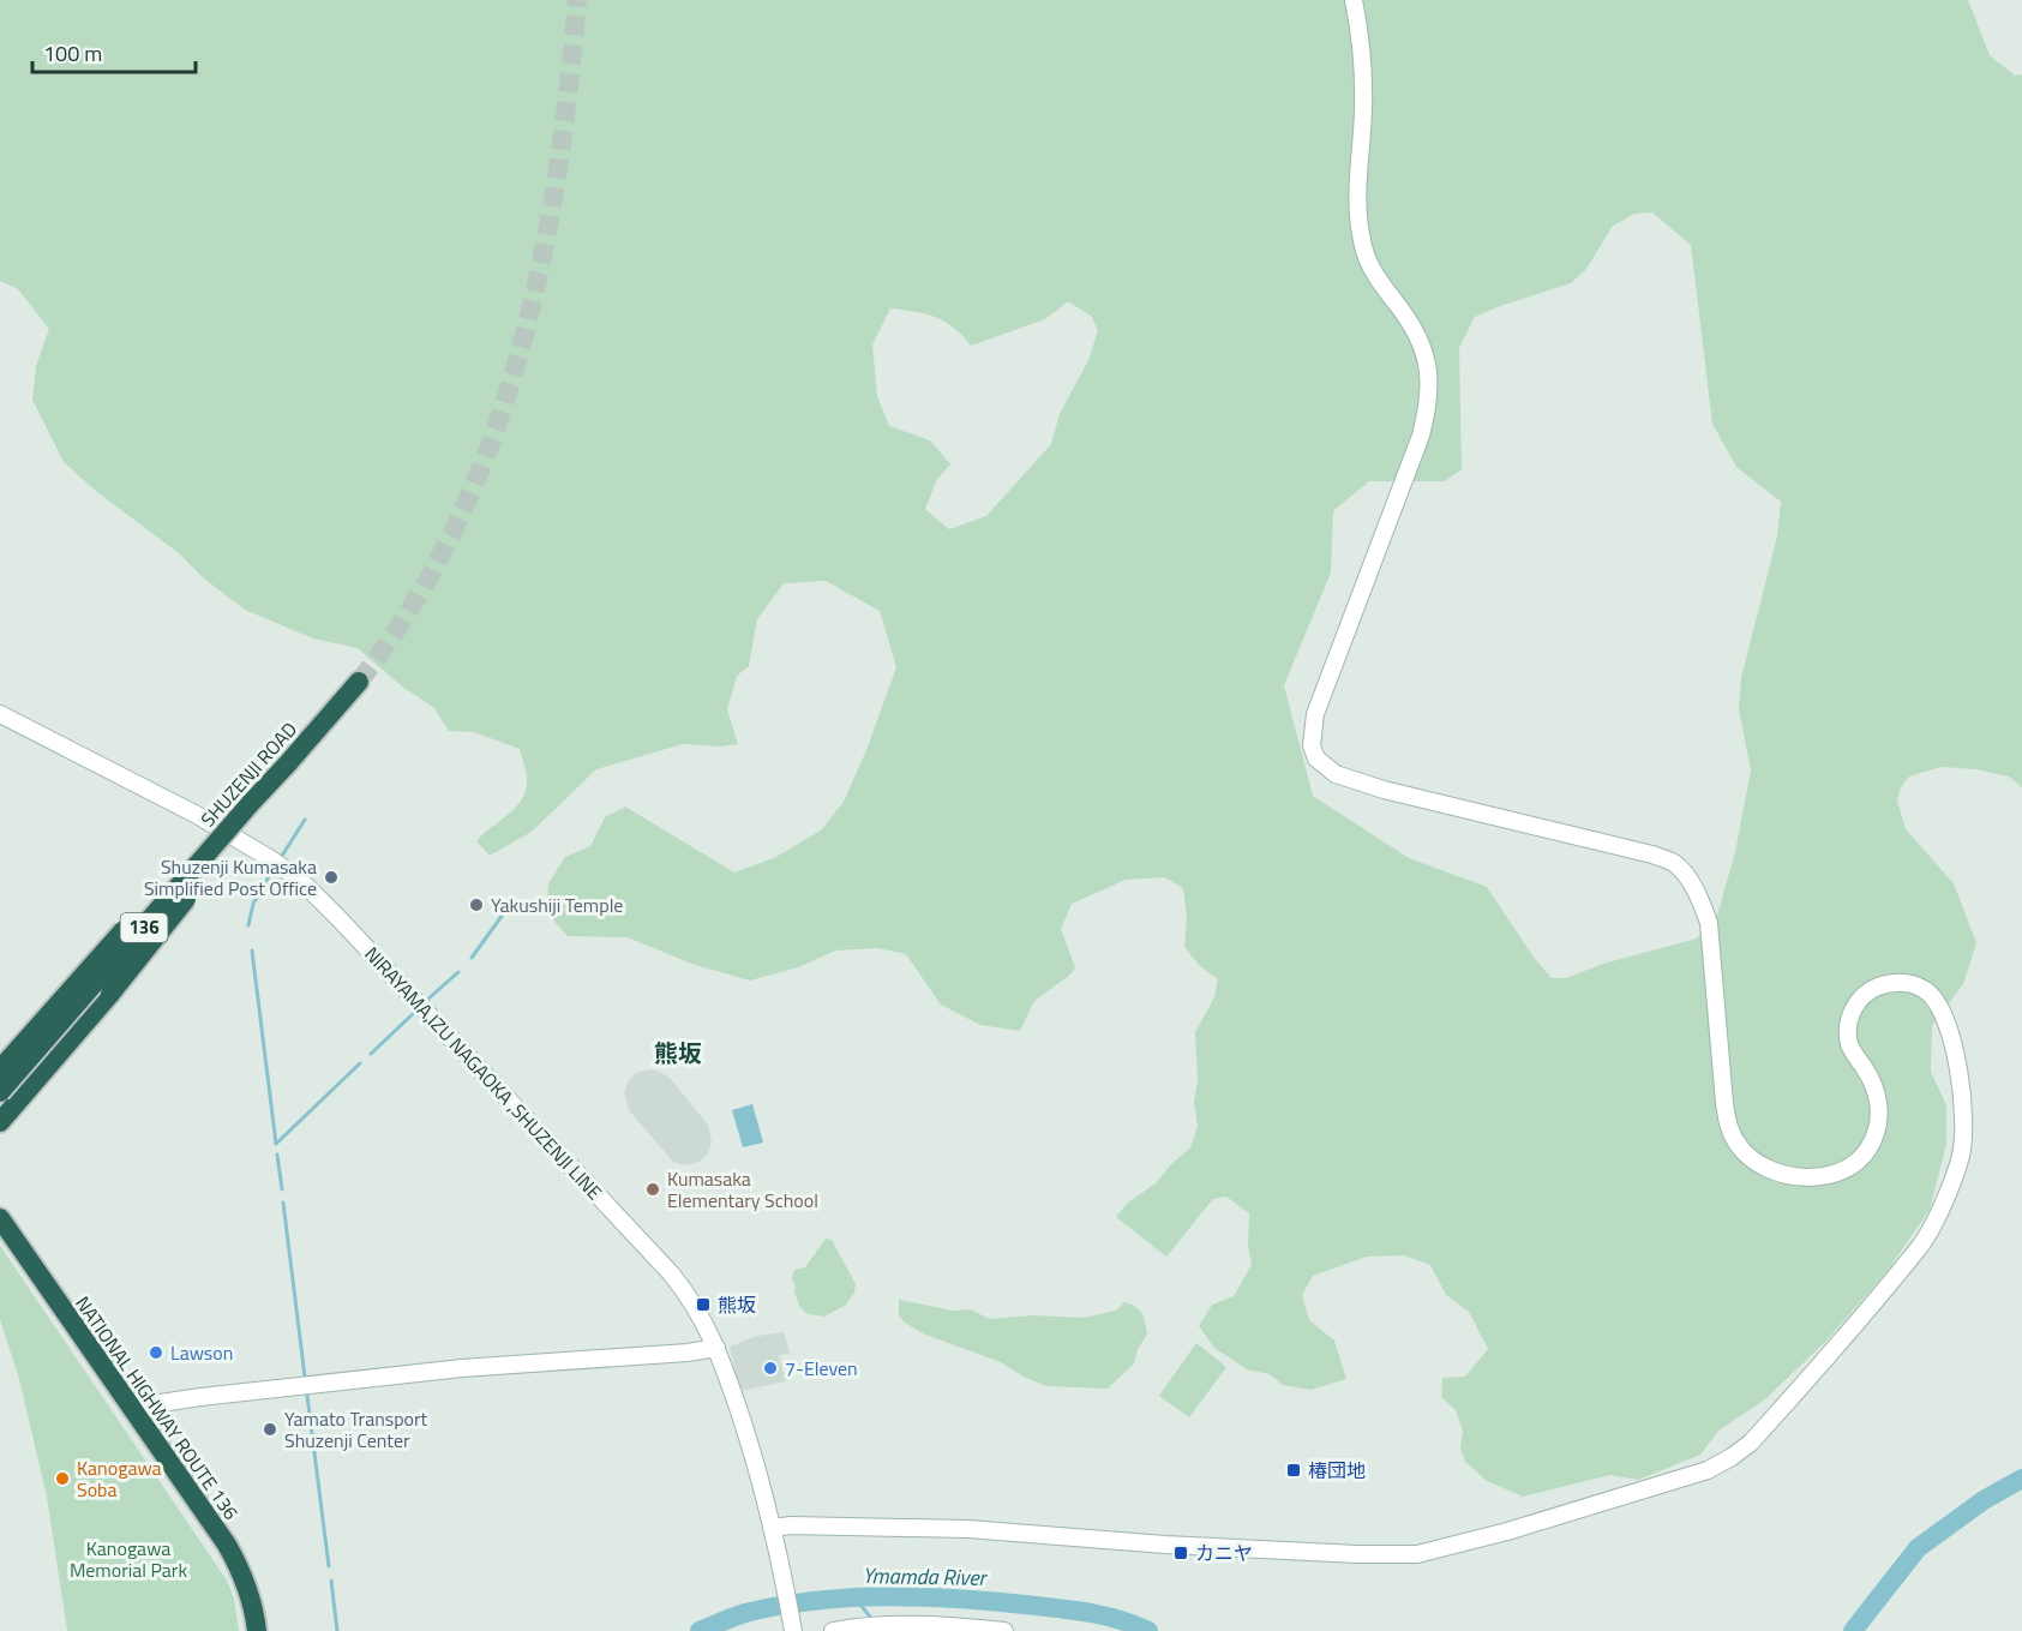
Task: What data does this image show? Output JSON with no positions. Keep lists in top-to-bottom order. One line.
{"streets":{"highway":["SHUZENJI ROAD","136","NATIONAL HIGHWAY ROUTE 136"],"street":["NIRAYAMA,IZU NAGAOKA ,SHUZENJI LINE"]},"districts":["熊坂"],"water":["Ymamda River"],"parks":["Kanogawa Memorial Park"],"places":{"other":["Shuzenji Kumasaka Simplified Post Office","Yakushiji Temple","Kumasaka Elementary School","Lawson","7-Eleven","Yamato Transport Shuzenji Center","Kanogawa Soba"],"transit":["熊坂","椿団地","カニヤ"]},"scale_bar":"100 m"}
